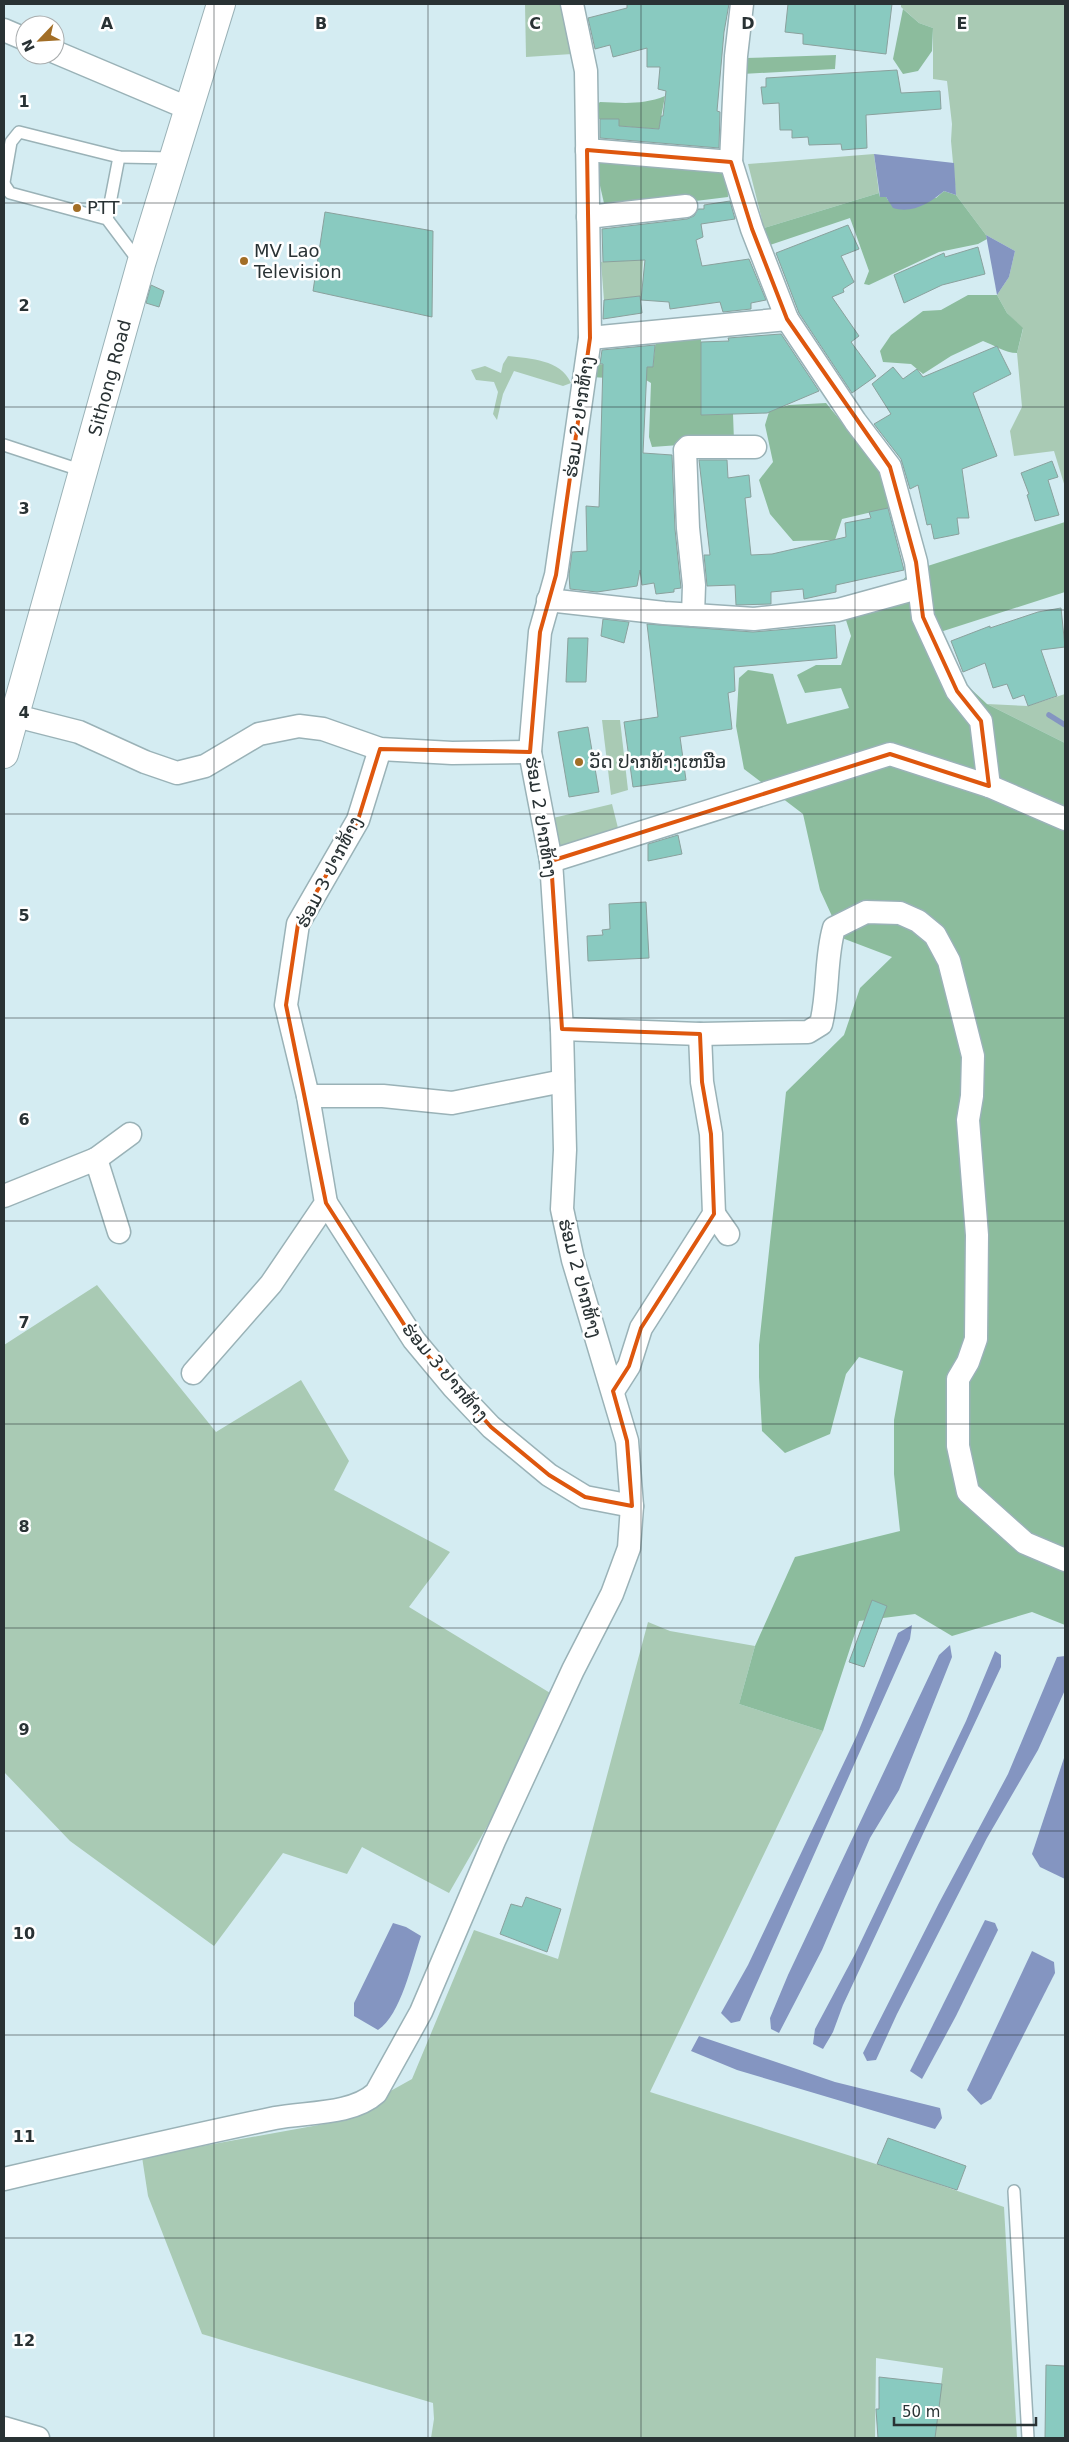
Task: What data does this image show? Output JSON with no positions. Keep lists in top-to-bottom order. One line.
{"streets":{"main road":["Sithong Road"],"street":["ຮ່ອມ 2 ປາກທ້າງ","ຮ່ອມ 3 ປາກທ້າງ"]},"crossings":[["ຮ່ອມ 2 ປາກທ້າງ","ຮ່ອມ 3 ປາກທ້າງ"]],"places":["PTT","MV Lao Television","ວັດ ປາກທ້າງເຫນືອ"],"scale_bar":"50 m","north":"bottom left","grid":{"columns":["A","B","C","D","E"],"rows":["1","2","3","4","5","6","7","8","9","10","11","12"]}}
